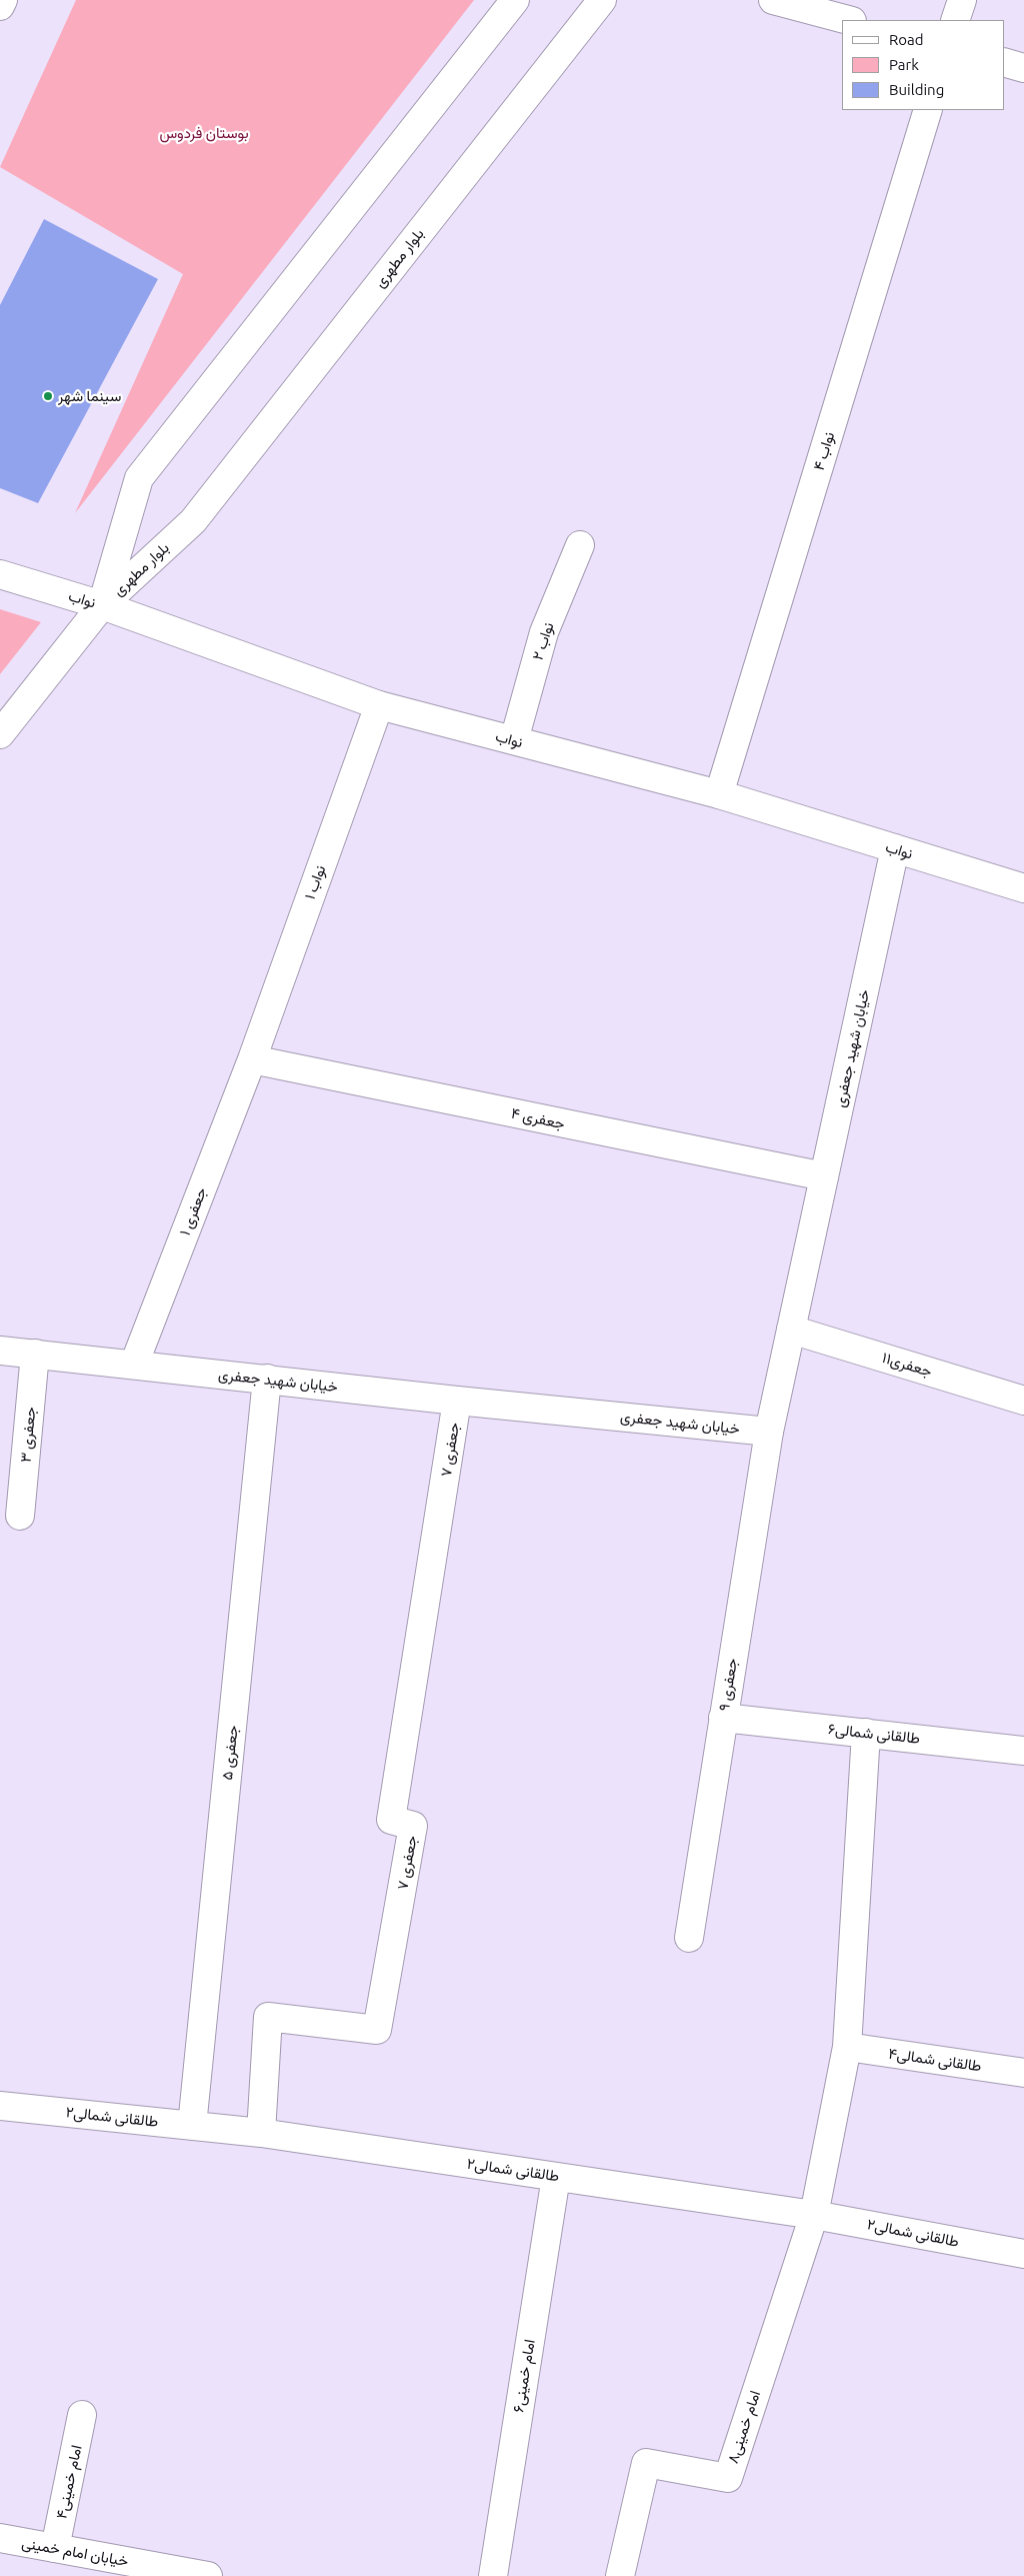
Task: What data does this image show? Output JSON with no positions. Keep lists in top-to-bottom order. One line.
{"streets":{"street":["بلوار مطهری","نواب ۴","نواب","نواب ۲","نواب ۱","خیابان شهید جعفری","جعفری ۴","جعفری ۱","جعفری۱۱","جعفری ۳","جعفری ۷","جعفری ۹","طالقانی شمالی۶","جعفری ۵","طالقانی شمالی۴","طالقانی شمالی۲","امام خمینی۶","امام خمینی۸","امام خمینی۴","خیابان امام خمینی"]},"crossings":[["بلوار مطهری","نواب"],["نواب ۴","نواب"],["نواب","نواب ۲"],["نواب","نواب ۱"],["نواب","خیابان شهید جعفری"],["نواب ۱","جعفری ۴"],["نواب ۱","جعفری ۱"],["خیابان شهید جعفری","جعفری ۴"],["خیابان شهید جعفری","جعفری ۱"],["خیابان شهید جعفری","جعفری۱۱"],["خیابان شهید جعفری","جعفری ۳"],["خیابان شهید جعفری","جعفری ۷"],["خیابان شهید جعفری","جعفری ۹"],["خیابان شهید جعفری","جعفری ۵"],["جعفری ۴","جعفری ۱"],["جعفری ۷","طالقانی شمالی۲"],["جعفری ۹","طالقانی شمالی۶"],["جعفری ۵","طالقانی شمالی۲"],["طالقانی شمالی۲","امام خمینی۶"],["طالقانی شمالی۲","امام خمینی۸"],["امام خمینی۴","خیابان امام خمینی"]],"parks":["بوستان فردوس"],"places":["سینما شهر"],"legend":["Road","Park","Building"]}
